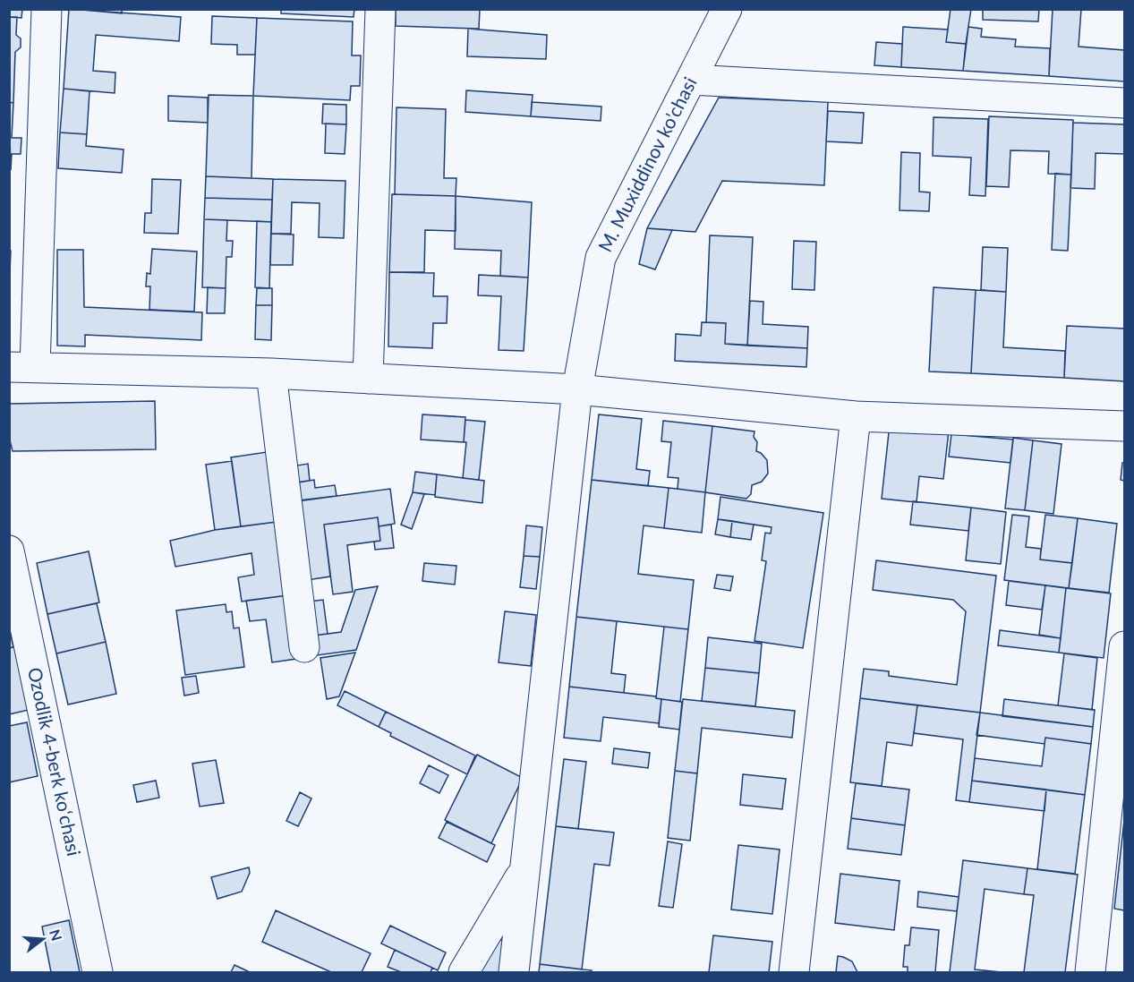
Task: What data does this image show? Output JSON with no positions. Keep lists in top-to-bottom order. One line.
{"streets":{"street":["M. Muxiddinov ko'chasi","Ozodlik 4-berk koʻchasi"]},"north":"right"}
